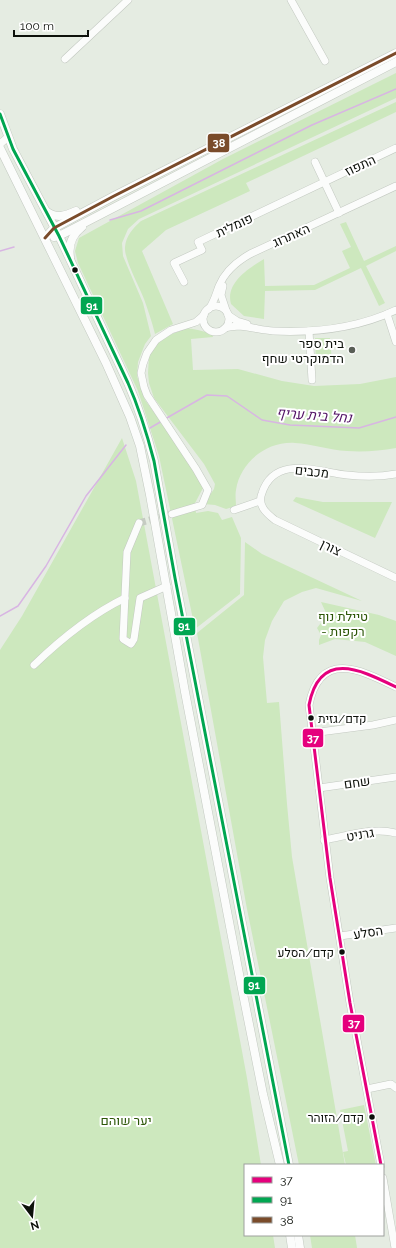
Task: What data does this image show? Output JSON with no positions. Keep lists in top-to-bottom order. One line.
{"streets":{"street":["התפוז","פומלית","האתרוג","מכבים","צורן","שחם","גרניט","הסלע"]},"crossings":[["התפוז","פומלית"],["מכבים","צורן"]],"water":["נחל בית עריף"],"parks":["טיילת נוף - רקפות","יער שוהם"],"places":["בית ספר הדמוקרטי שחף","קדם/גזית","קדם/הסלע","קדם/הזוהר"],"lines":["transit line 38","transit line 91","transit line 37"],"legend":["37","91","38"],"scale_bar":"100 m","north":"bottom"}
